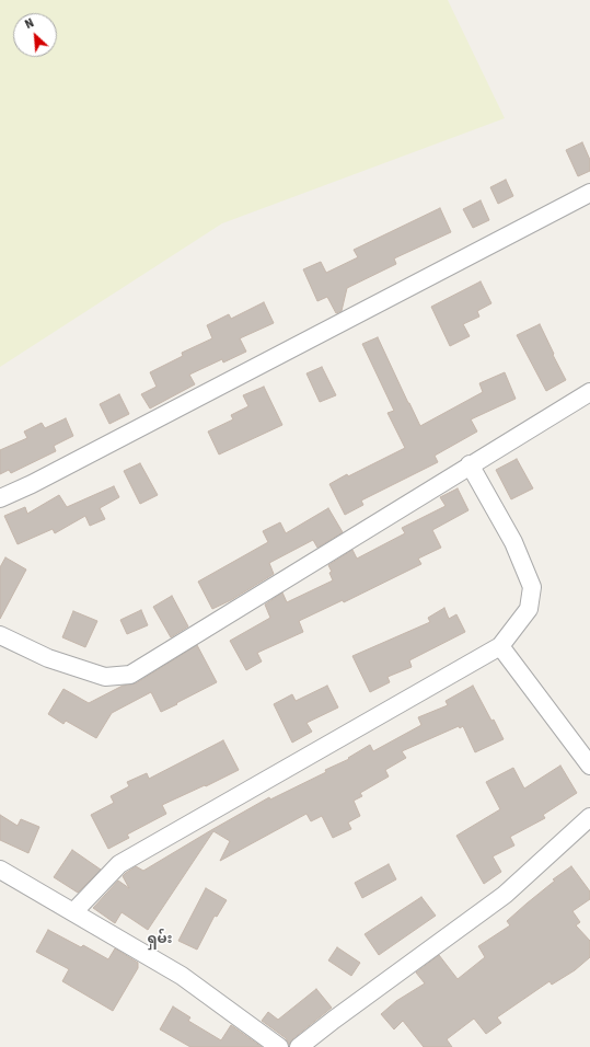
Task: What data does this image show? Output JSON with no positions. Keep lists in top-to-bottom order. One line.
{"districts":["ရှမ်း"],"north":"top left"}
